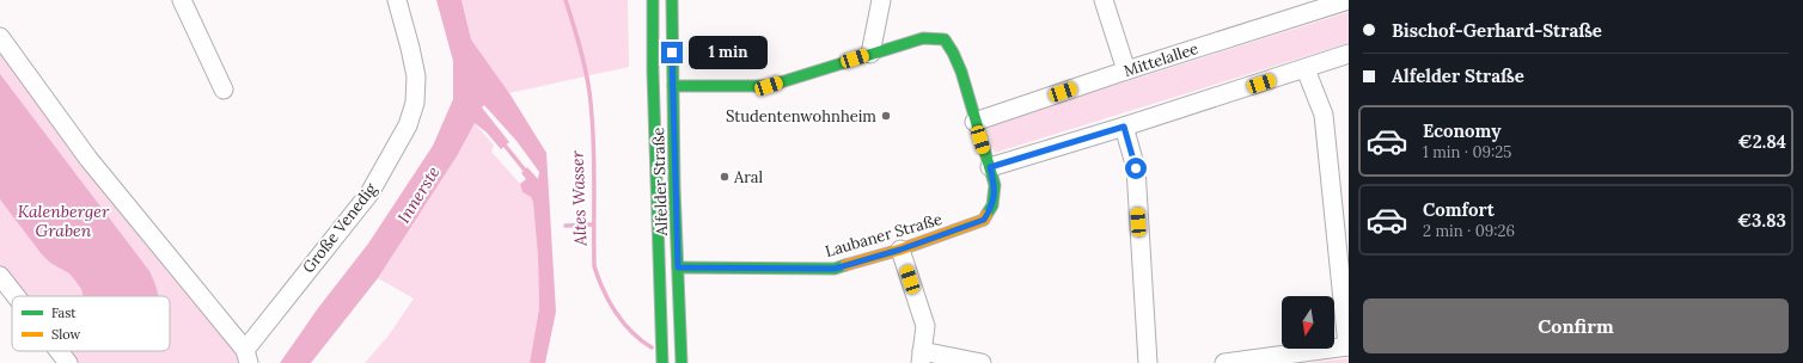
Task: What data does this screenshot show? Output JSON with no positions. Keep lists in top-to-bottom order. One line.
{"streets":{"street":["Mittelallee","Alfelder Straße","Große Venedig","Laubaner Straße"]},"crossings":[["Mittelallee","Laubaner Straße"],["Alfelder Straße","Laubaner Straße"]],"water":["Innerste","Altes Wasser","Kalenberger Graben"],"places":["Studentenwohnheim","Aral"],"legend":["Fast","Slow"],"north":"bottom","page":{"banner":["Bischof-Gerhard-Straße","Alfelder Straße"],"bubble":"1 min","list":[{"name":"Economy","note":"1 min · 09:25","value":"€2.84"},{"name":"Comfort","note":"2 min · 09:26","value":"€3.83"}],"buttons":"Confirm"}}
